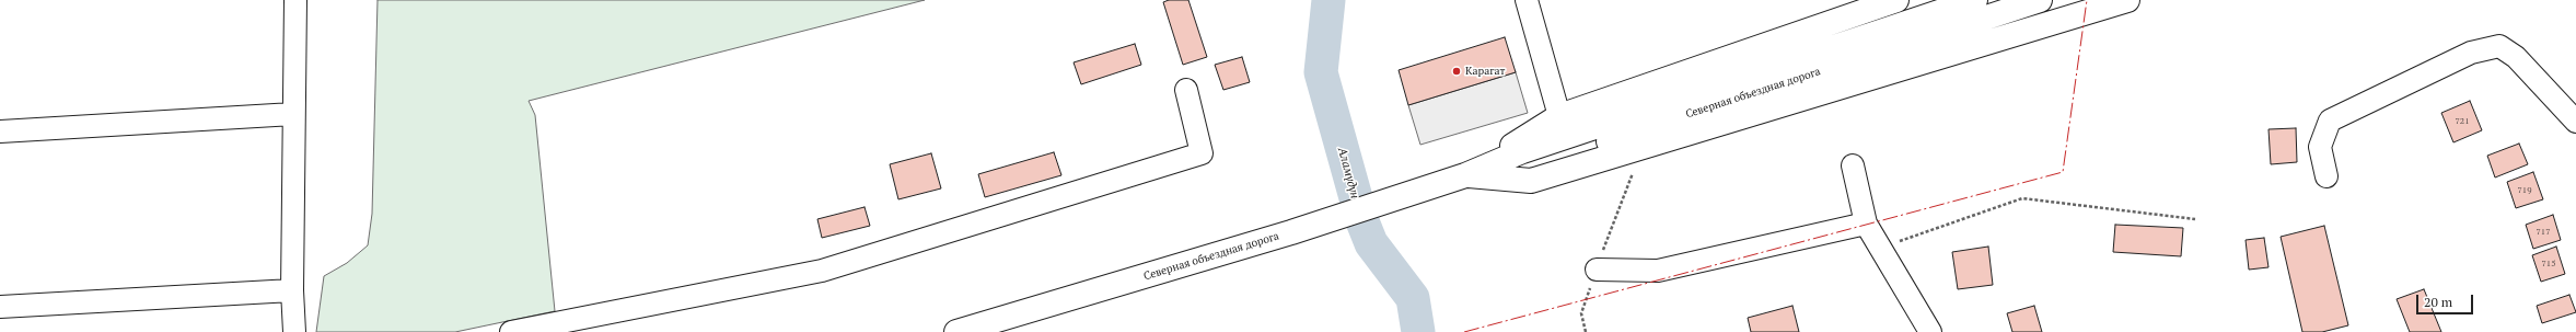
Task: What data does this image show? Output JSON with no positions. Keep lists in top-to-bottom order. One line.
{"streets":{"highway":["Северная объездная дорога"]},"water":["Аламүдүн"],"places":["Карагат"],"house_numbers":["721","719","717","715"],"scale_bar":"20 m"}
